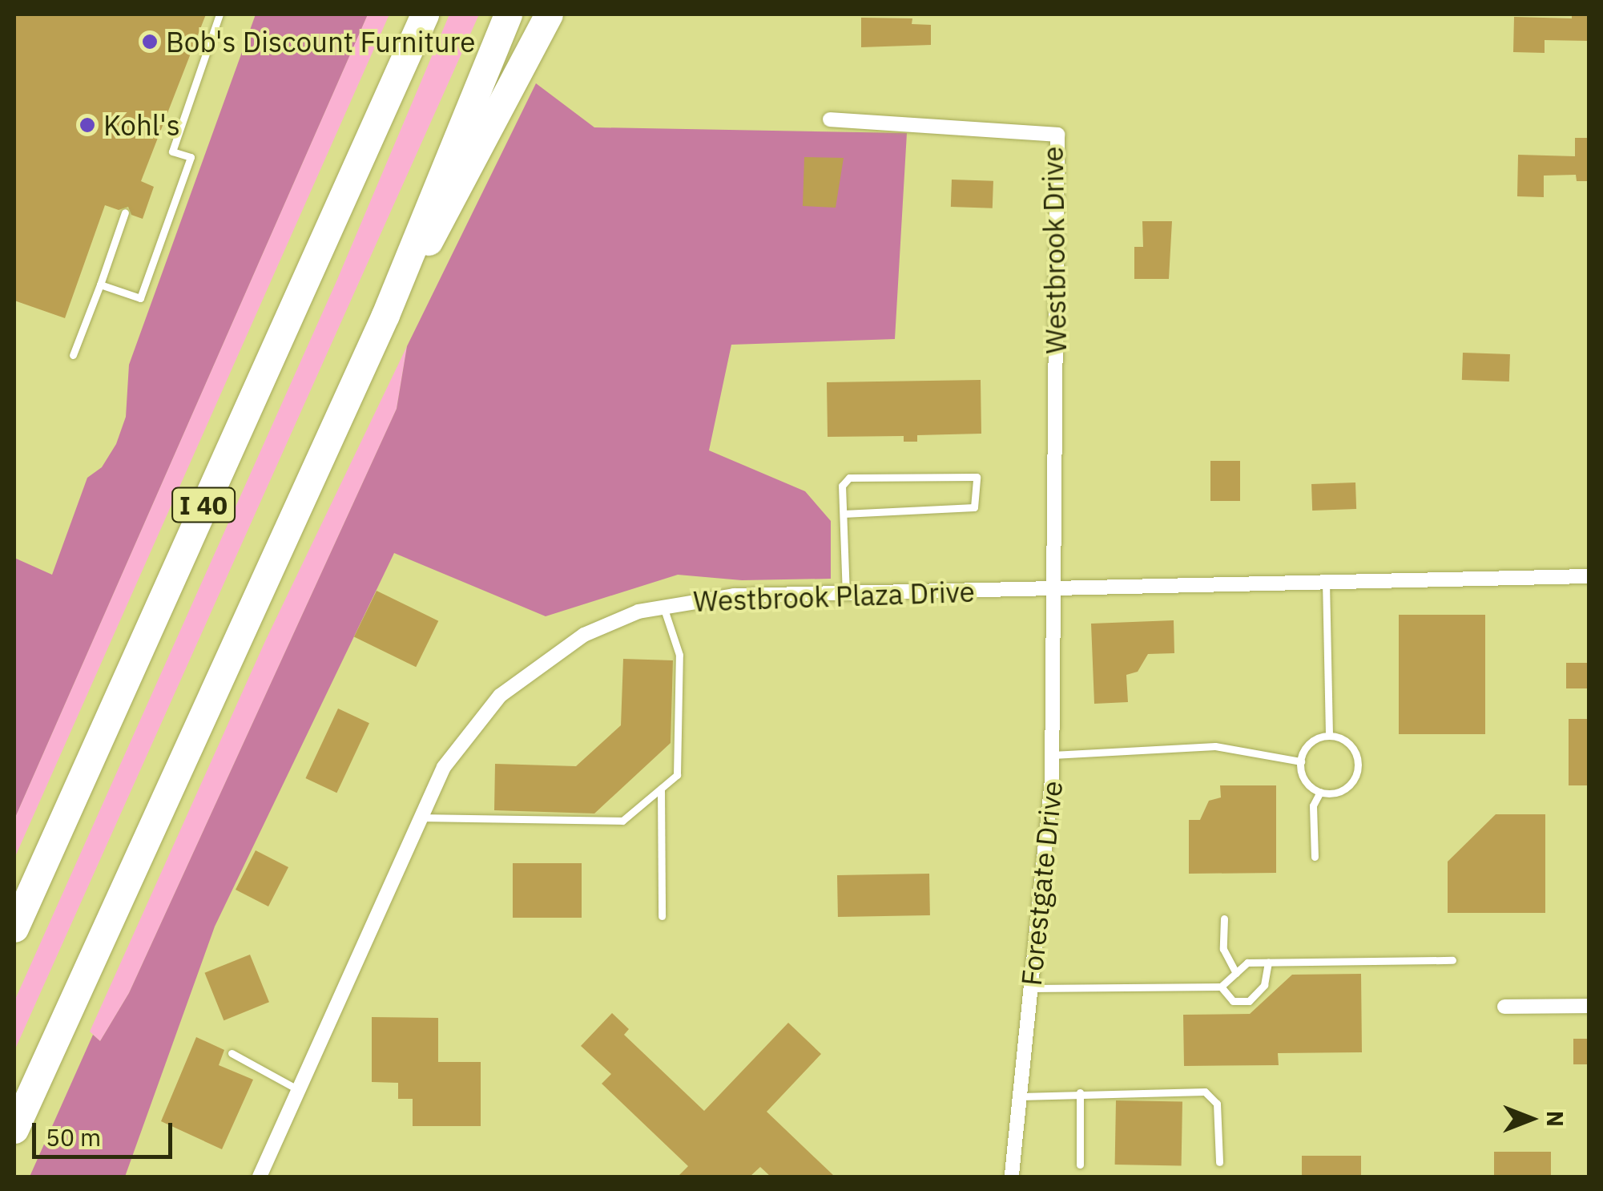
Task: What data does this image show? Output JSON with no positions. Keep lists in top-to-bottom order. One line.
{"streets":{"highway":["I 40"],"street":["Westbrook Drive","Westbrook Plaza Drive","Forestgate Drive"]},"crossings":[["Westbrook Drive","Westbrook Plaza Drive"],["Westbrook Drive","Forestgate Drive"],["Westbrook Plaza Drive","Forestgate Drive"]],"places":["Bob's Discount Furniture","Kohl's"],"scale_bar":"50 m","north":"right"}
